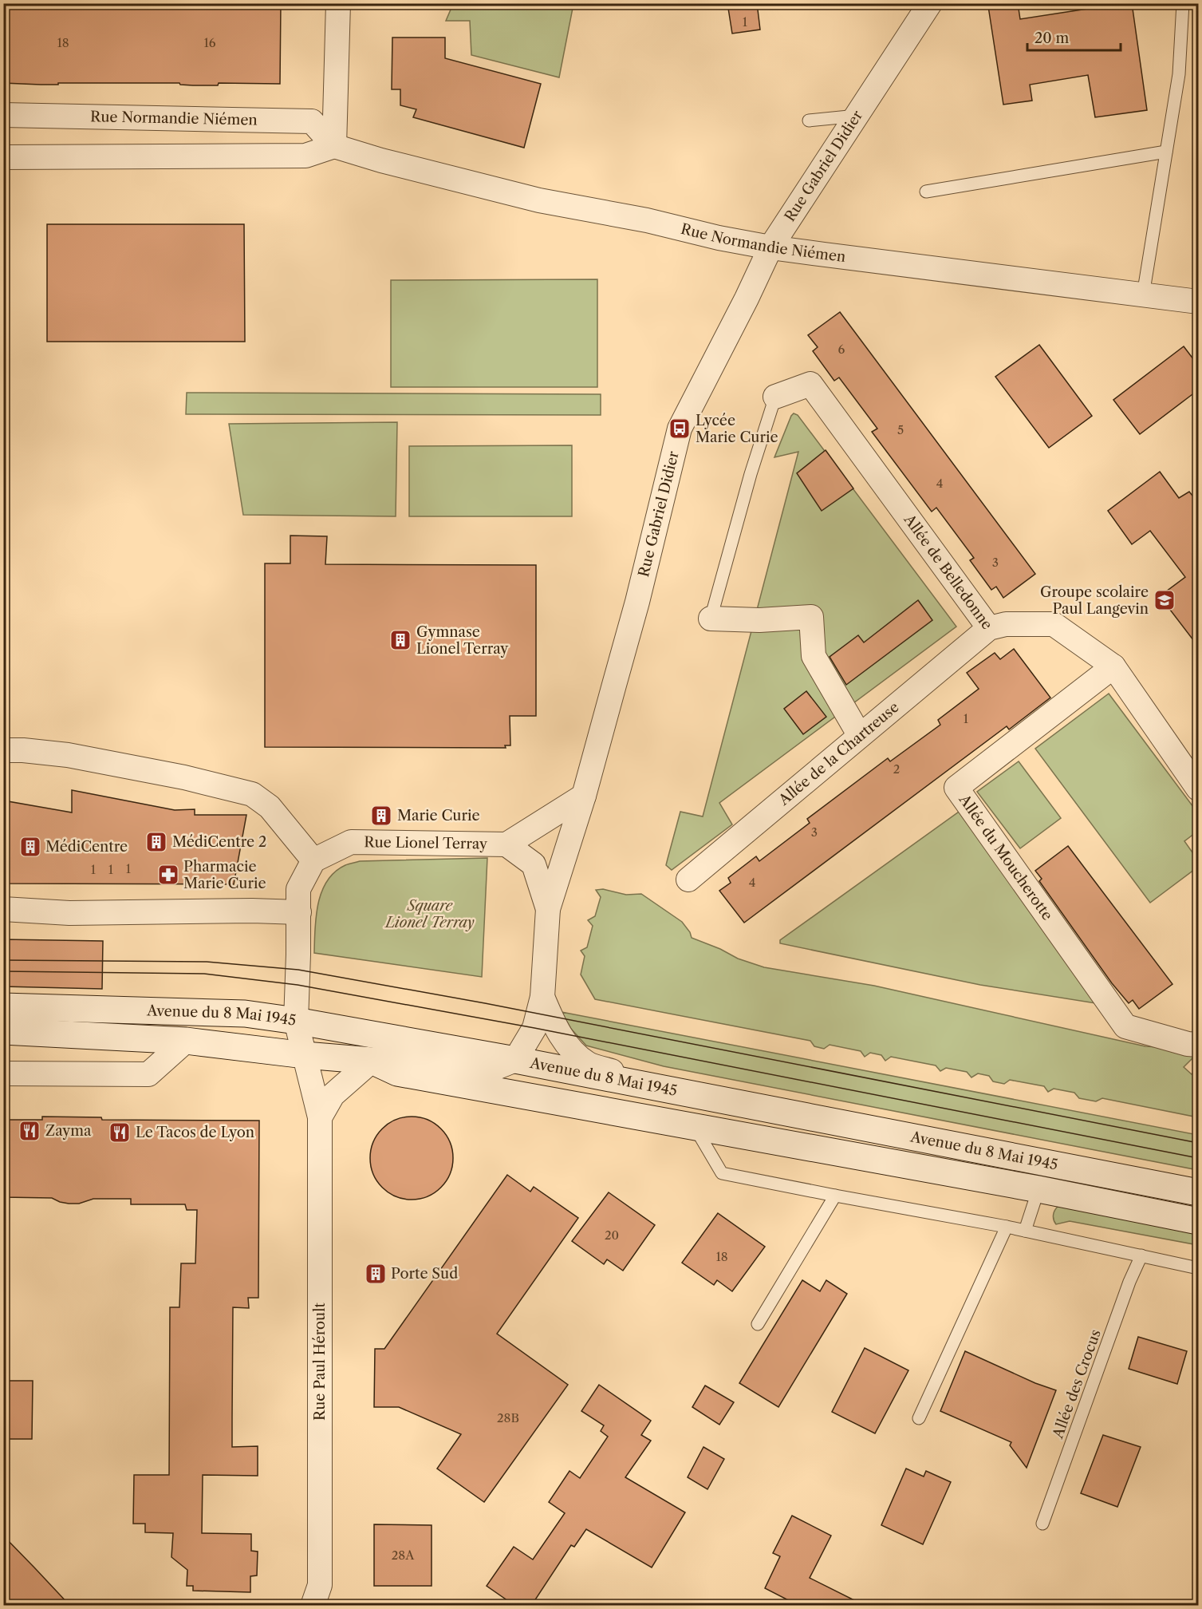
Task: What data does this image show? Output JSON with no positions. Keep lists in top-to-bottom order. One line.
{"streets":{"main road":["Avenue du 8 Mai 1945"],"street":["Rue Normandie Niémen","Rue Gabriel Didier","Allée de Belledonne","Allée de la Chartreuse","Rue Lionel Terray","Allée du Moucherotte","Rue Paul Héroult"],"lane":["Allée des Crocus"]},"crossings":[["Rue Normandie Niémen","Rue Gabriel Didier"],["Rue Gabriel Didier","Rue Lionel Terray"],["Allée de Belledonne","Allée de la Chartreuse"],["Allée de Belledonne","Allée du Moucherotte"],["Avenue du 8 Mai 1945","Rue Paul Héroult"]],"parks":["Square Lionel Terray"],"places":{"bus stop":["Lycée Marie Curie"],"school or university":["Groupe scolaire Paul Langevin"],"building":["Gymnase Lionel Terray","Marie Curie","MédiCentre 2","MédiCentre","Porte Sud"],"pharmacy":["Pharmacie Marie Curie"],"restaurant":["Zayma","Le Tacos de Lyon"]},"house_numbers":["1","18","16","6","5","4","3","1","2","3","1","1","1","4","20","18","28B","28A"],"scale_bar":"20 m"}
